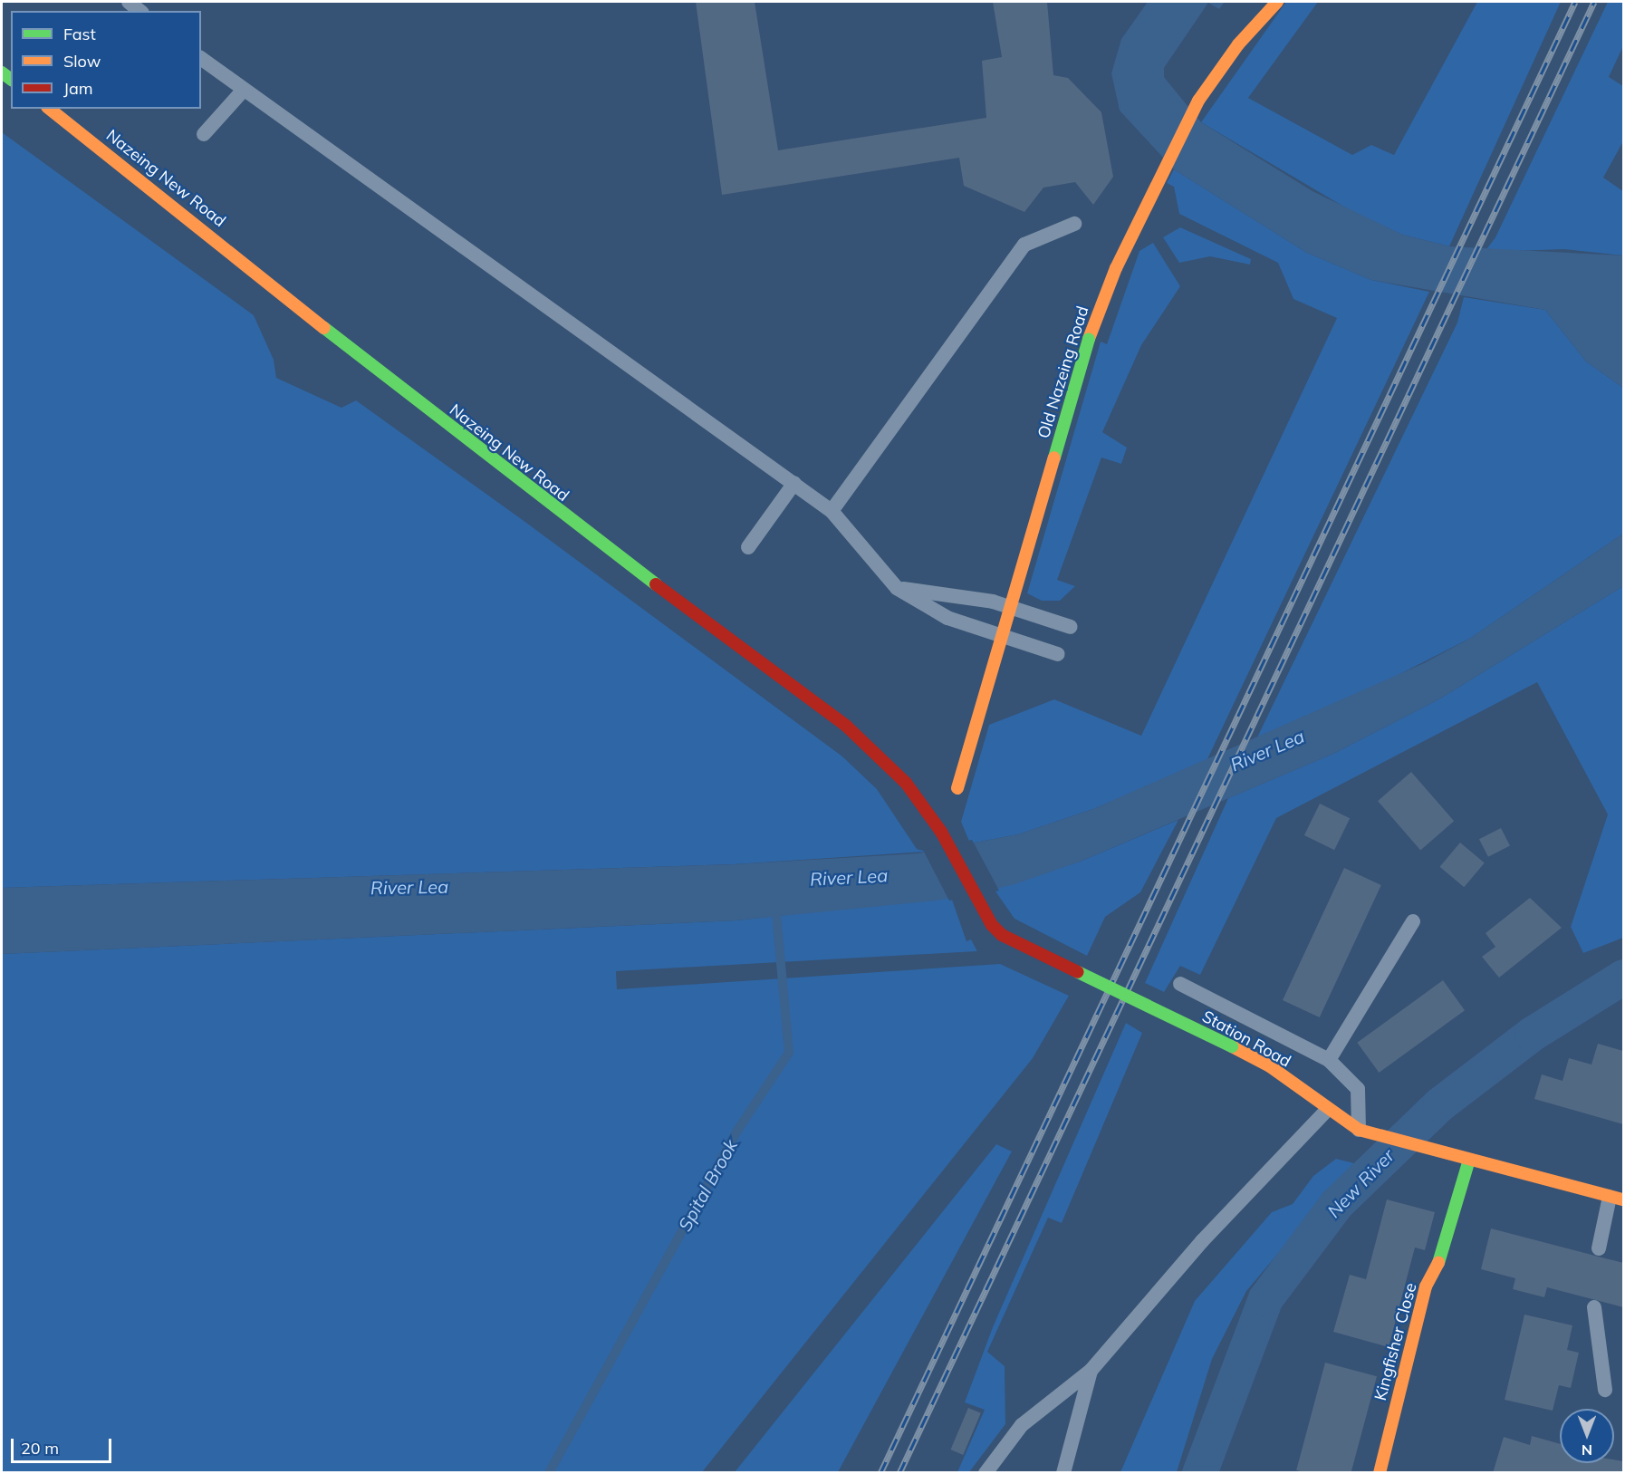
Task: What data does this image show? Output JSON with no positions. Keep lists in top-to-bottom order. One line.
{"streets":{"main road":["Nazeing New Road","Old Nazeing Road","Station Road","Kingfisher Close"]},"crossings":[["Nazeing New Road","Station Road"],["Station Road","Kingfisher Close"]],"water":["River Lea","New River","Spital Brook"],"legend":["Fast","Slow","Jam"],"scale_bar":"20 m","north":"bottom"}
